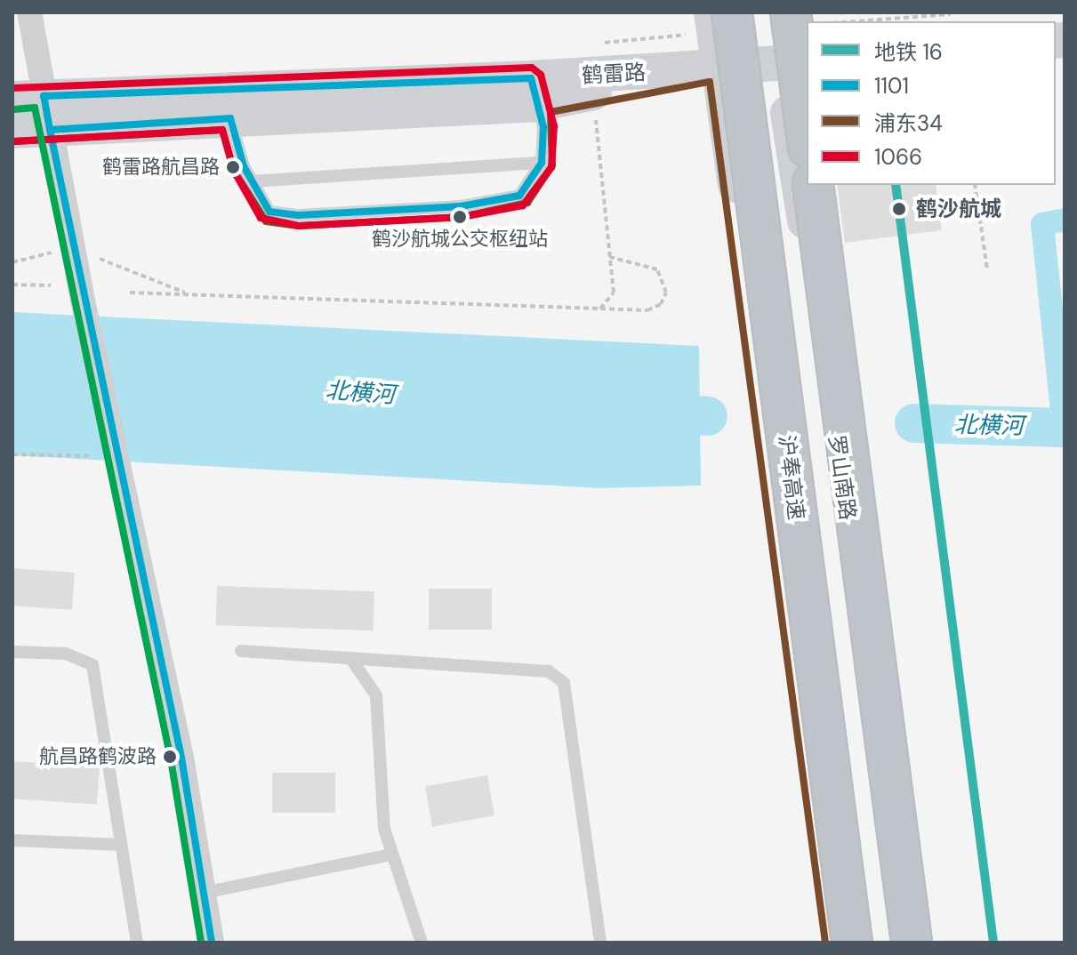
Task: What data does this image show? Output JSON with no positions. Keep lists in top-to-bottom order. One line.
{"streets":{"highway":["沪奉高速"],"main road":["鹤雷路","罗山南路"]},"water":["北横河"],"places":["鹤雷路航昌路","鹤沙航城","鹤沙航城公交枢纽站","航昌路鹤波路"],"lines":["transit line 1066","transit line 1101","transit line 浦东34","metro line 16"],"legend":["地铁 16","1101","浦东34","1066"]}
